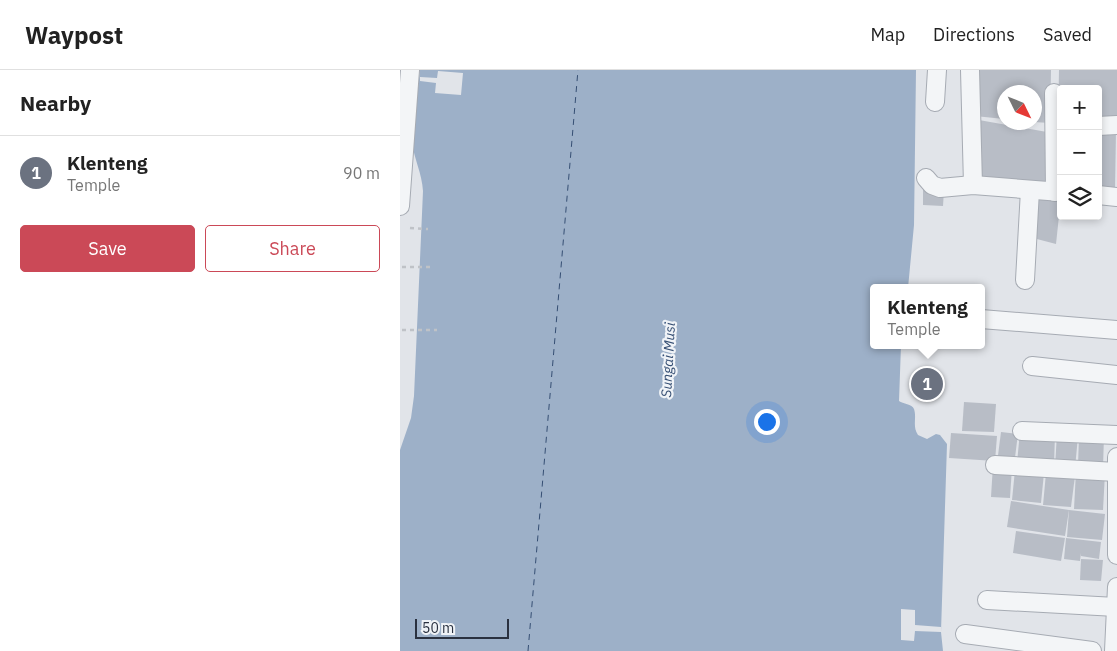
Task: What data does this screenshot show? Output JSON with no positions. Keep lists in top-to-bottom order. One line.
{"water":["Sungai Musi"],"scale_bar":"50 m","north":"bottom right","page":{"header":"Waypost","nav":["Map","Directions","Saved"],"heading":"Nearby","map_buttons":["+","−"],"list":[{"mark":"1","name":"Klenteng","note":"Temple","value":"90 m"}],"buttons":["Save","Share"],"popup":["Klenteng","Temple"],"pins":"1","scale":"50 m"}}
